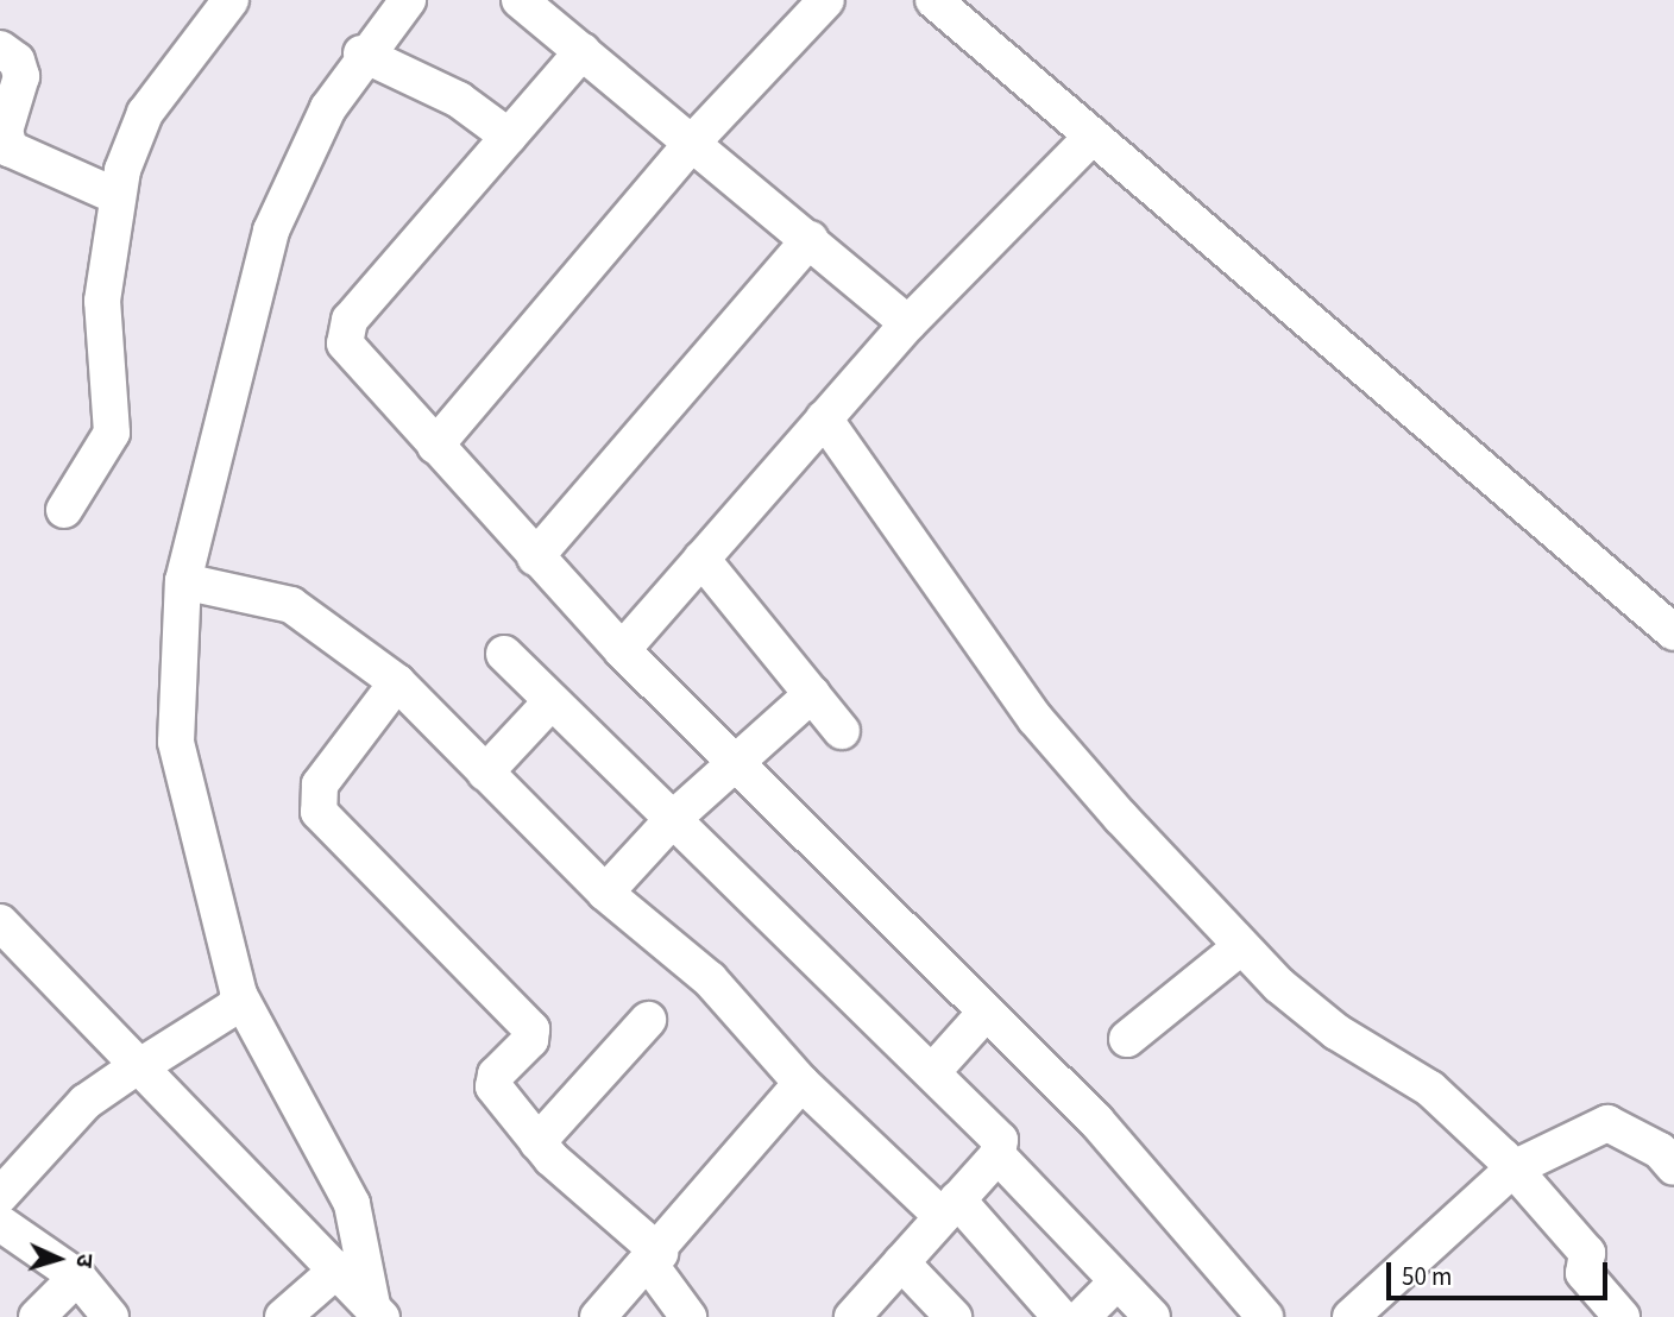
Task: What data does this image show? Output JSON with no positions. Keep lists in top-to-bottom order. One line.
{"scale_bar":"50 m","north":"right"}
